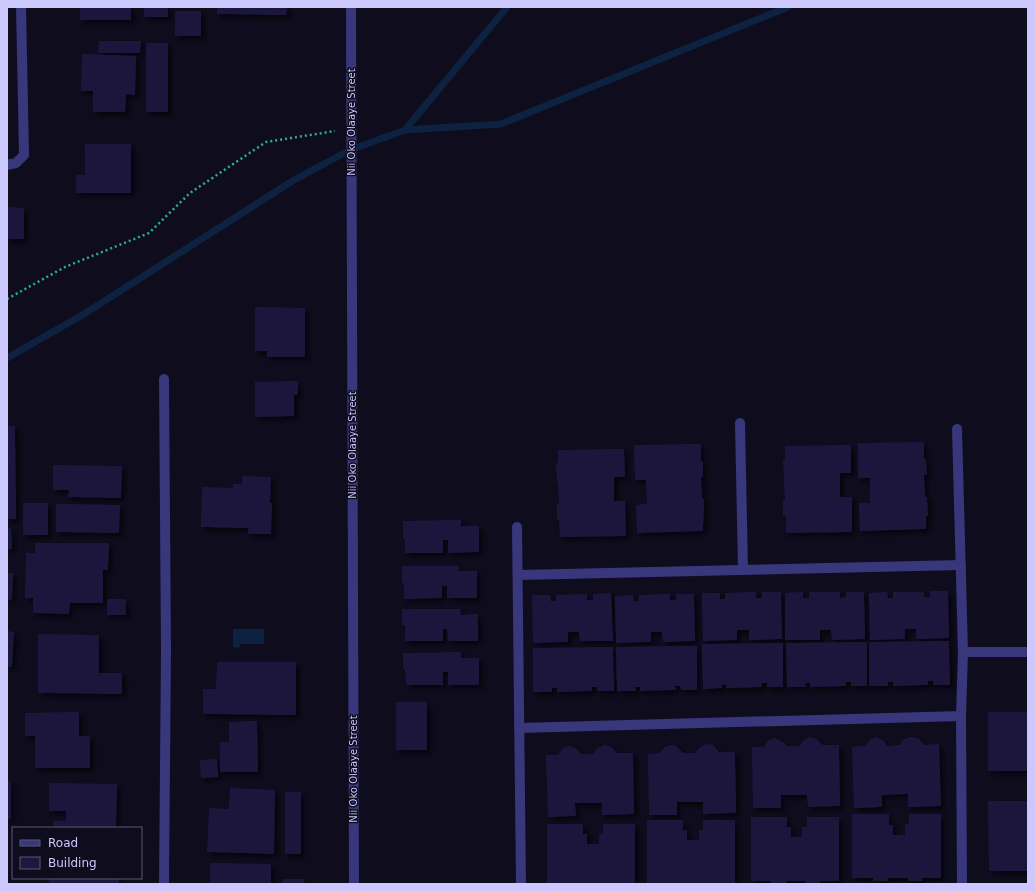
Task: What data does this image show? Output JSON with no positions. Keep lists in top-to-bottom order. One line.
{"streets":{"street":["Nii Oko Olaaye Street"]},"legend":["Road","Building"]}
